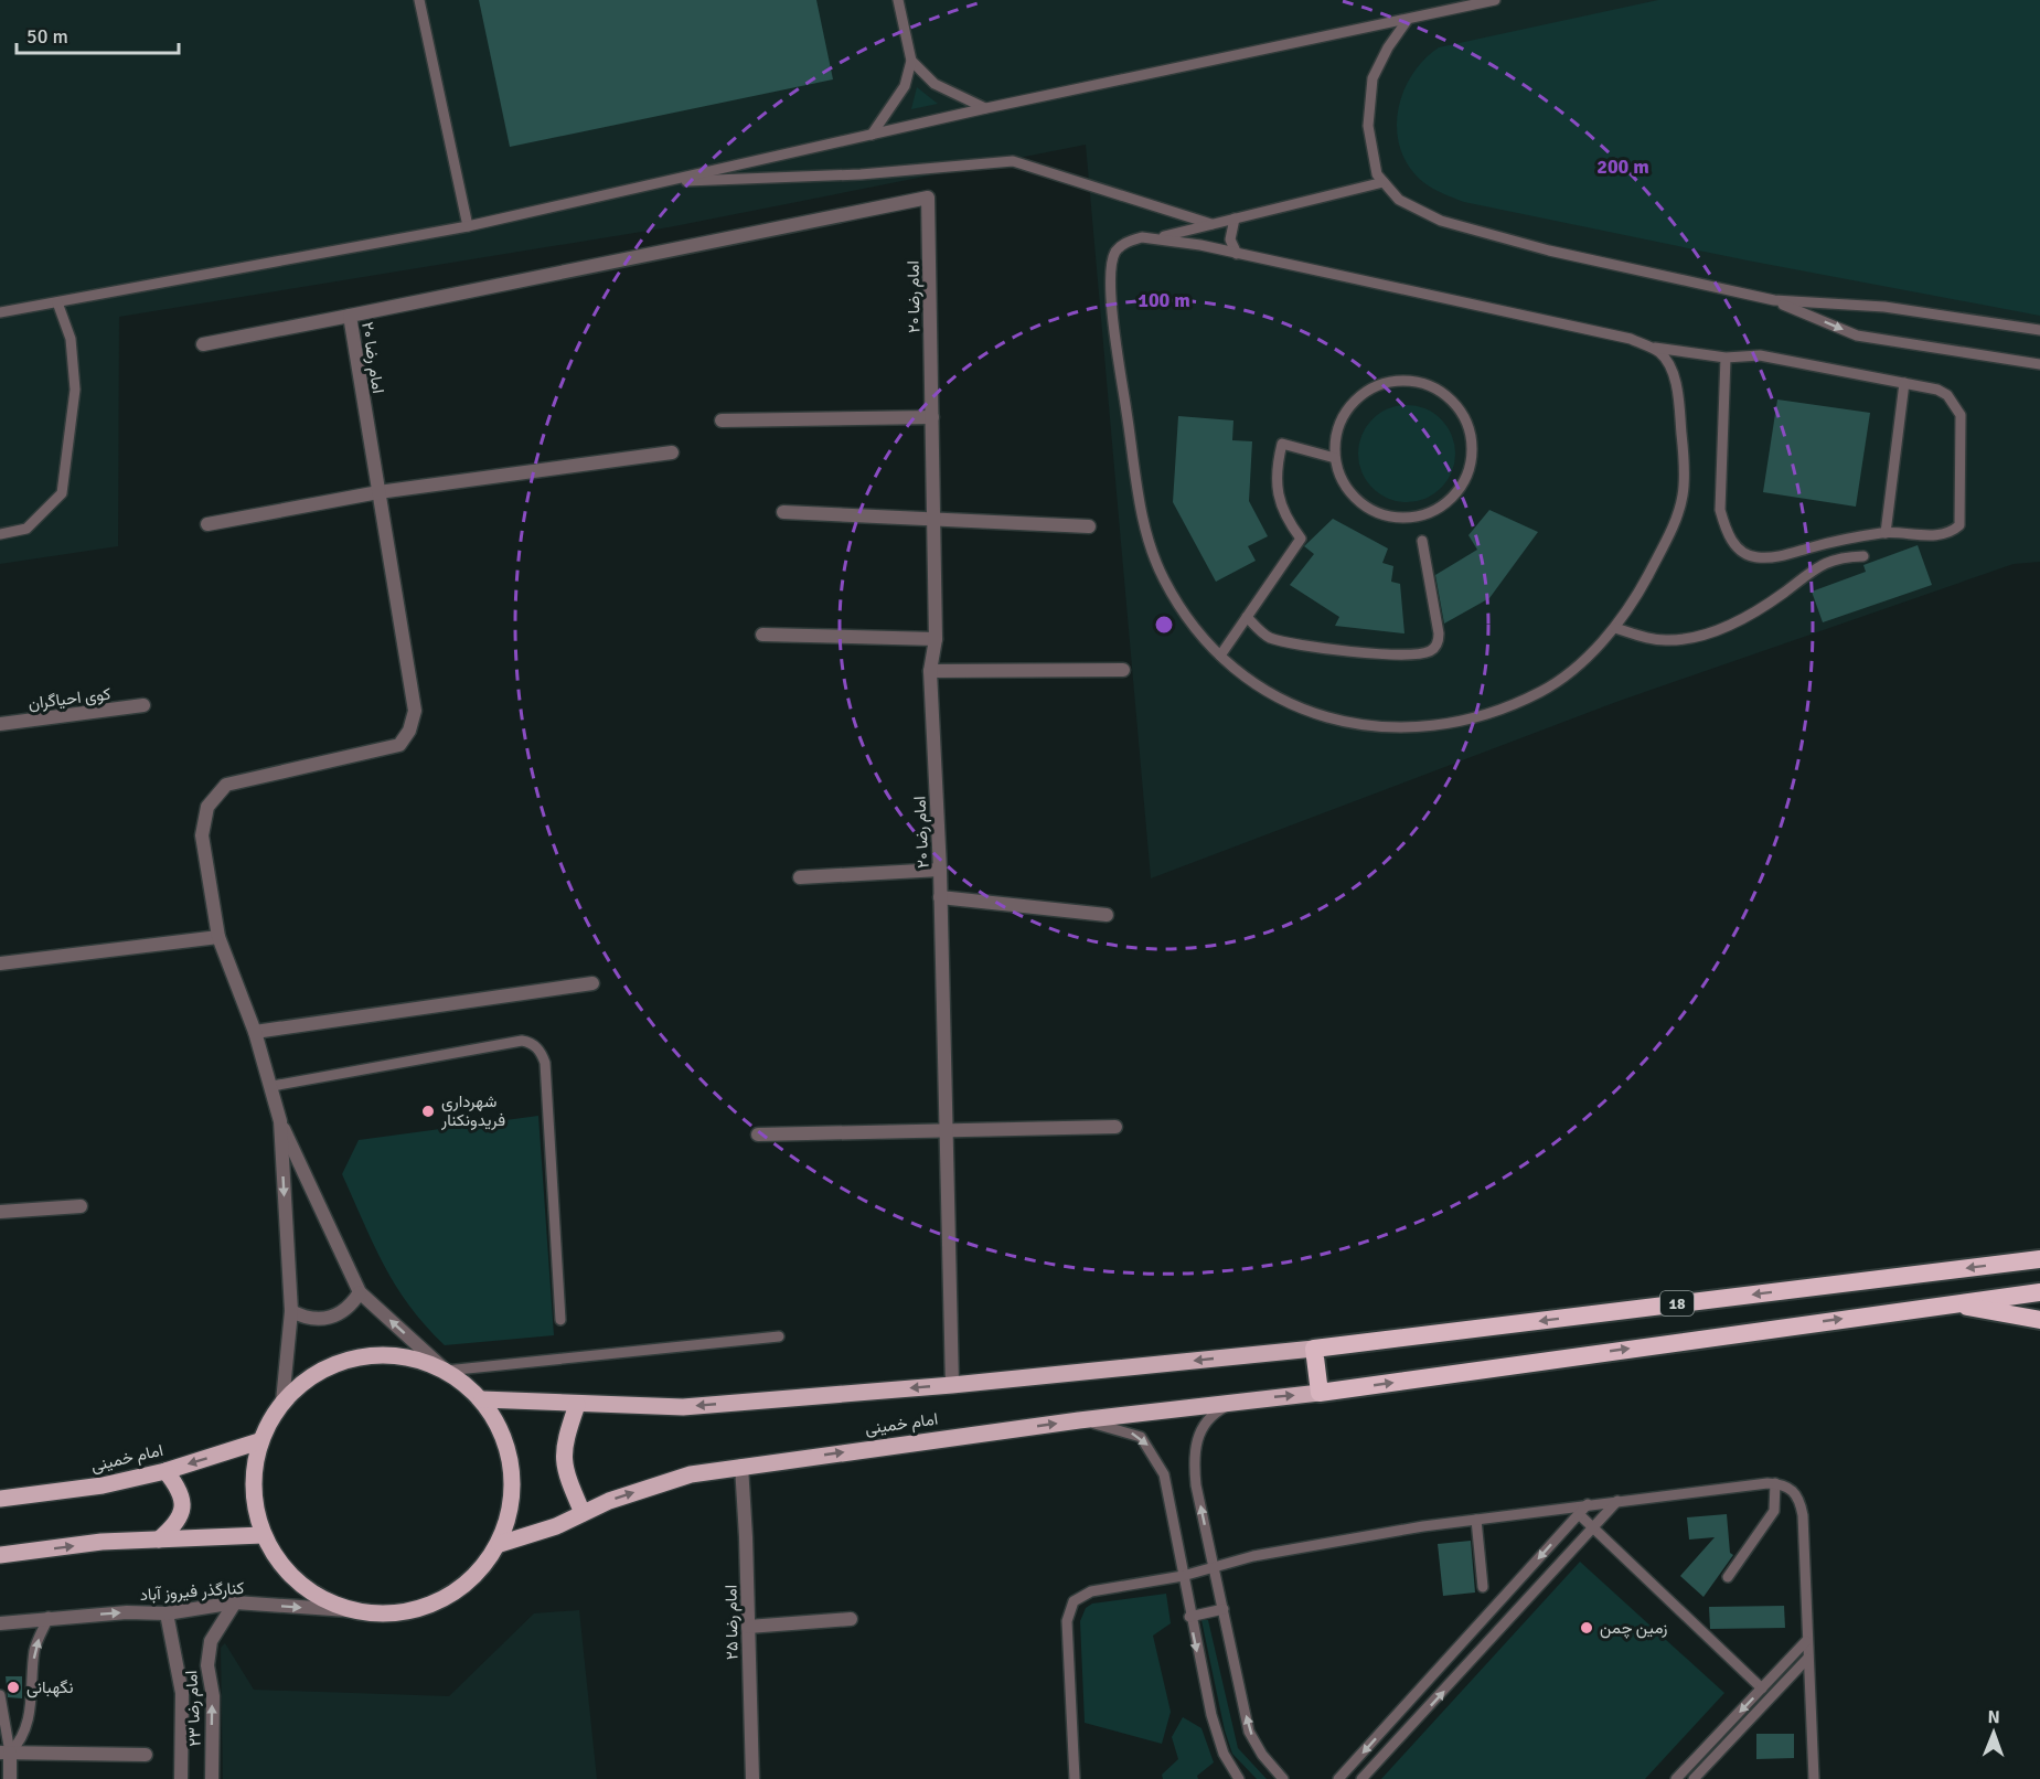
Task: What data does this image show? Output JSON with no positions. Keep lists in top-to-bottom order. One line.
{"streets":{"highway":["18"],"main road":["امام خمینی"],"street":["امام رضا ۲۰","کوی احیاگران","کنارگذر فیروز آباد","امام رضا ۲۵","امام رضا ۲۳"]},"crossings":[["امام رضا ۲۰","امام خمینی"],["18","امام خمینی"],["امام خمینی","امام رضا ۲۵"],["کنارگذر فیروز آباد","امام رضا ۲۳"]],"one_way":["کنارگذر فیروز آباد"],"places":["شهرداری فریدونکنار","زمین چمن","نگهبانی"],"scale_bar":"50 m","north":"top","rings":["200 m","100 m"]}
